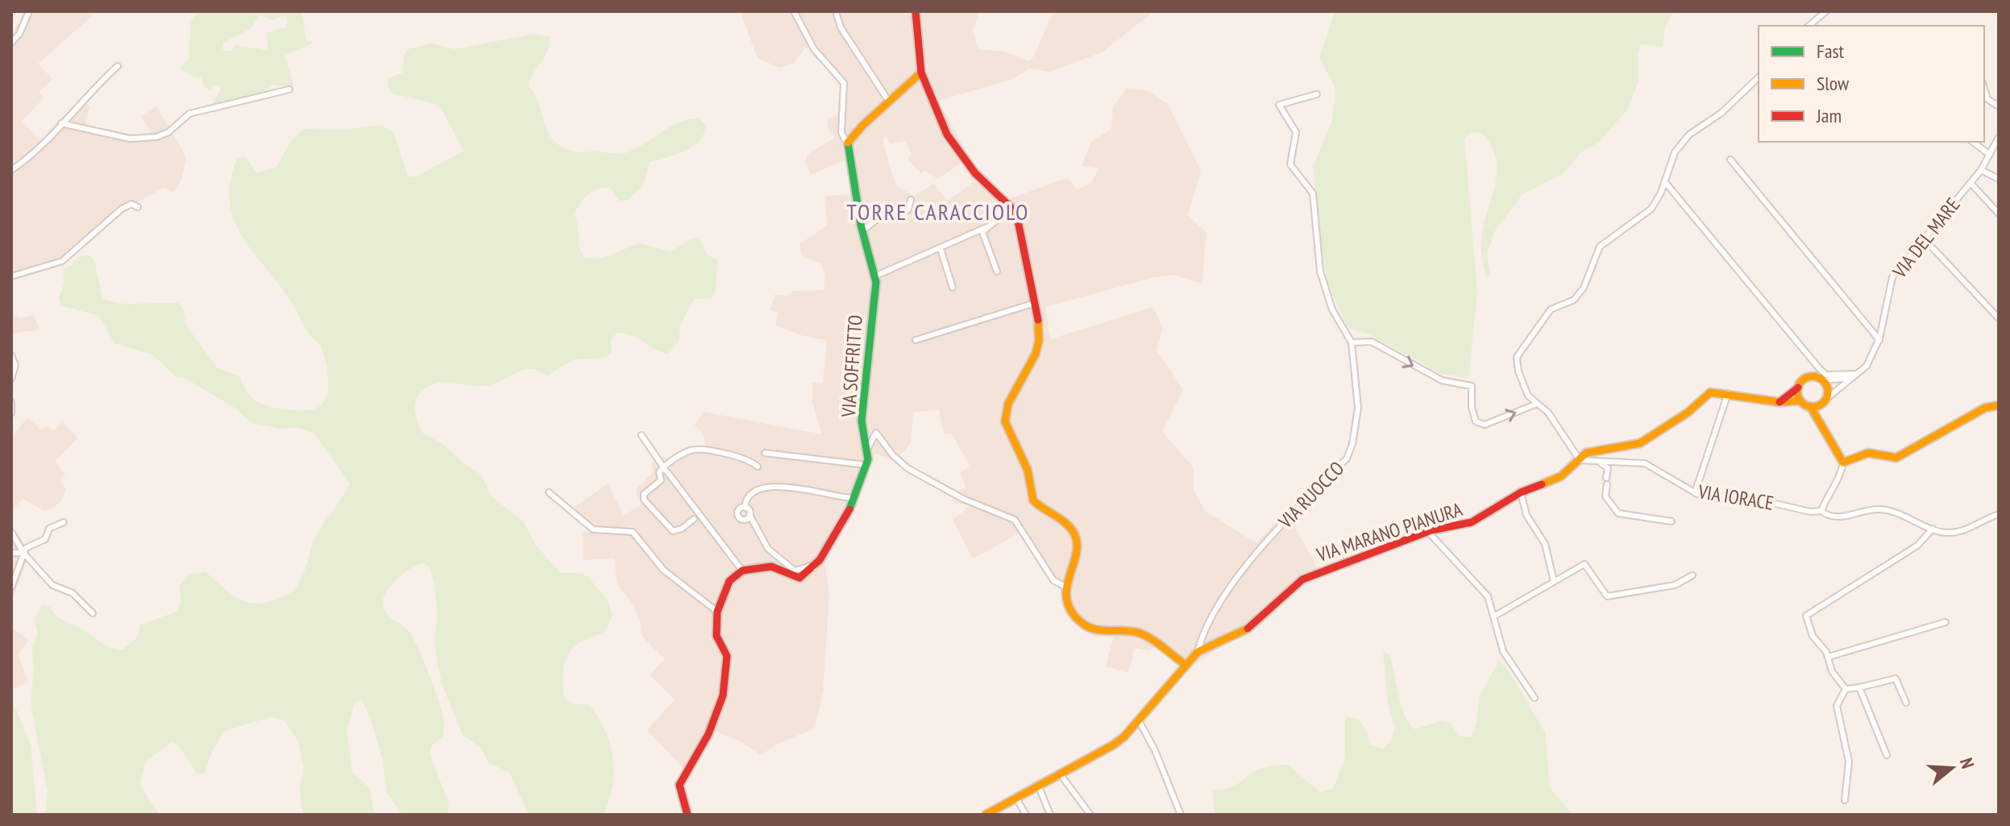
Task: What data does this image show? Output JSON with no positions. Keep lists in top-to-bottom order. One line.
{"streets":{"street":["VIA DEL MARE","VIA SOFFRITTO","VIA RUOCCO","VIA IORACE","VIA MARANO PIANURA"]},"crossings":[["VIA DEL MARE","VIA MARANO PIANURA"],["VIA RUOCCO","VIA MARANO PIANURA"],["VIA IORACE","VIA MARANO PIANURA"]],"districts":["TORRE CARACCIOLO"],"legend":["Fast","Slow","Jam"],"north":"right"}
